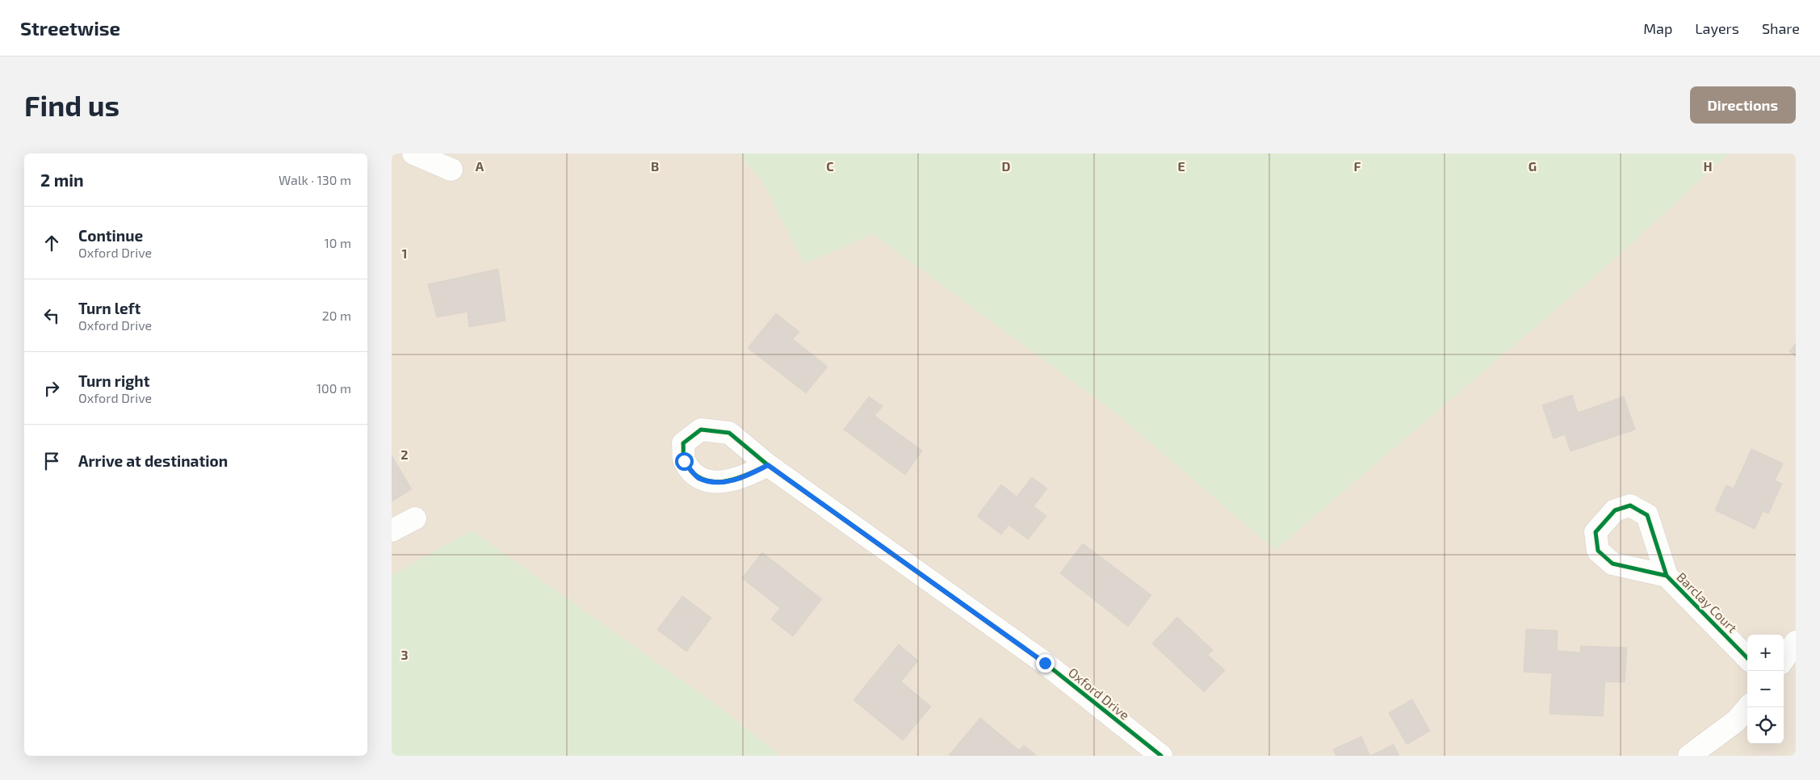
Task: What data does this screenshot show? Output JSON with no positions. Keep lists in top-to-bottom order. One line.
{"streets":{"street":["Barclay Court","Oxford Drive"]},"page":{"header":"Streetwise","nav":["Map","Layers","Share"],"buttons":"Directions","title":"Find us","heading":["2 min","Walk · 130 m"],"list":[["Continue","Oxford Drive","10 m"],["Turn left","Oxford Drive","20 m"],["Turn right","Oxford Drive","100 m"],"Arrive at destination"],"map_buttons":["+","−"]},"grid":{"columns":["A","B","C","D","E","F","G","H"],"rows":["1","2","3"]}}
